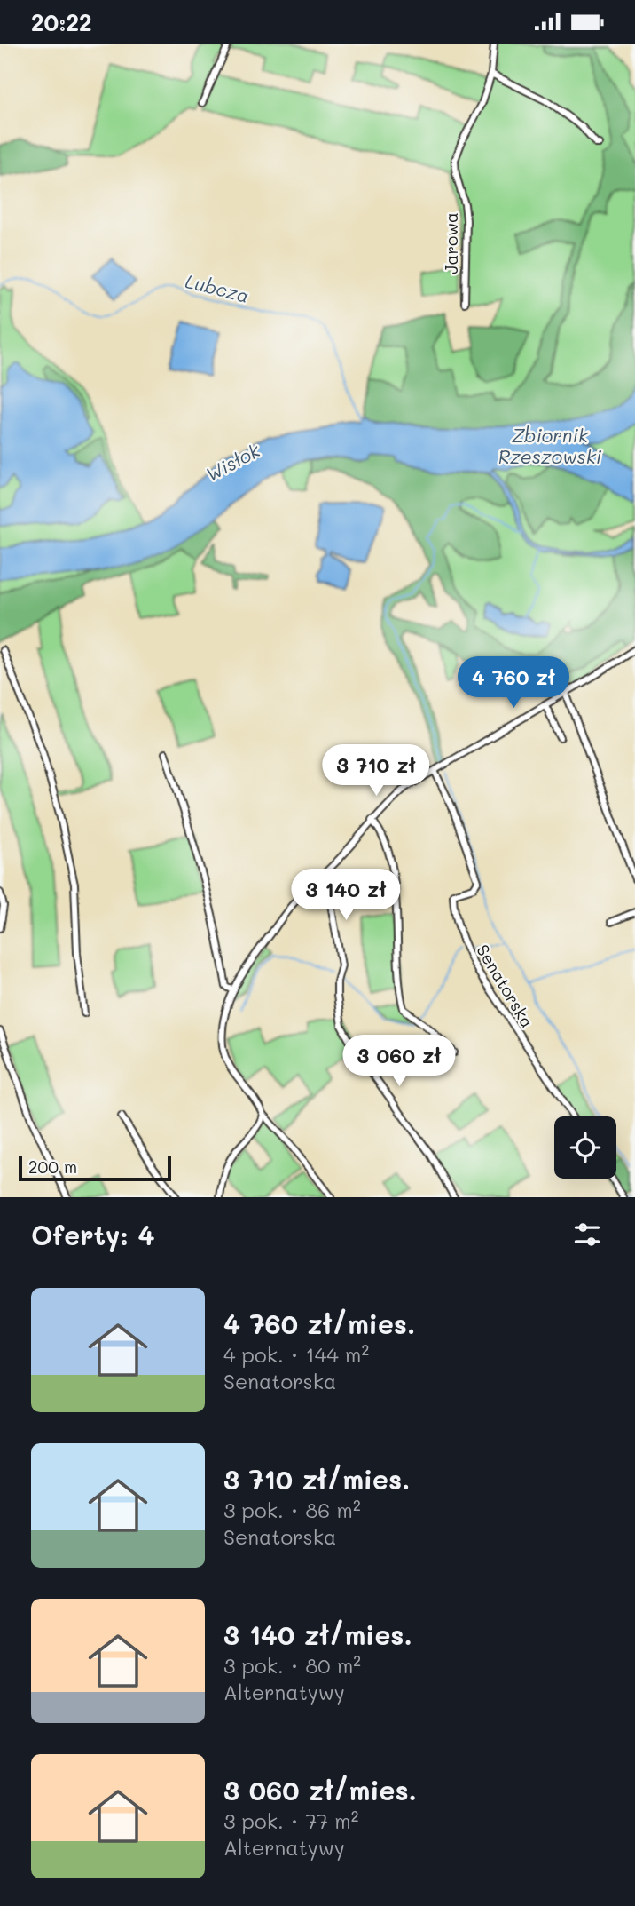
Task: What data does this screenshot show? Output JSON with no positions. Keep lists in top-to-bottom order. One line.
{"streets":{"street":["Jarowa","Senatorska"]},"water":["Lubcza","Zbiornik Rzeszowski","Wisłok"],"scale_bar":"200 m","page":{"status":"20:22","price":["4 760 zł","3 710 zł","3 140 zł","3 060 zł"],"scale":"200 m","heading":"Oferty: 4","list":[{"name":"4 760 zł/mies.","note":"4 pok. · 144 m² · Senatorska"},{"name":"3 710 zł/mies.","note":"3 pok. · 86 m² · Senatorska"},{"name":"3 140 zł/mies.","note":"3 pok. · 80 m² · Alternatywy"},{"name":"3 060 zł/mies.","note":"3 pok. · 77 m² · Alternatywy"}]}}
